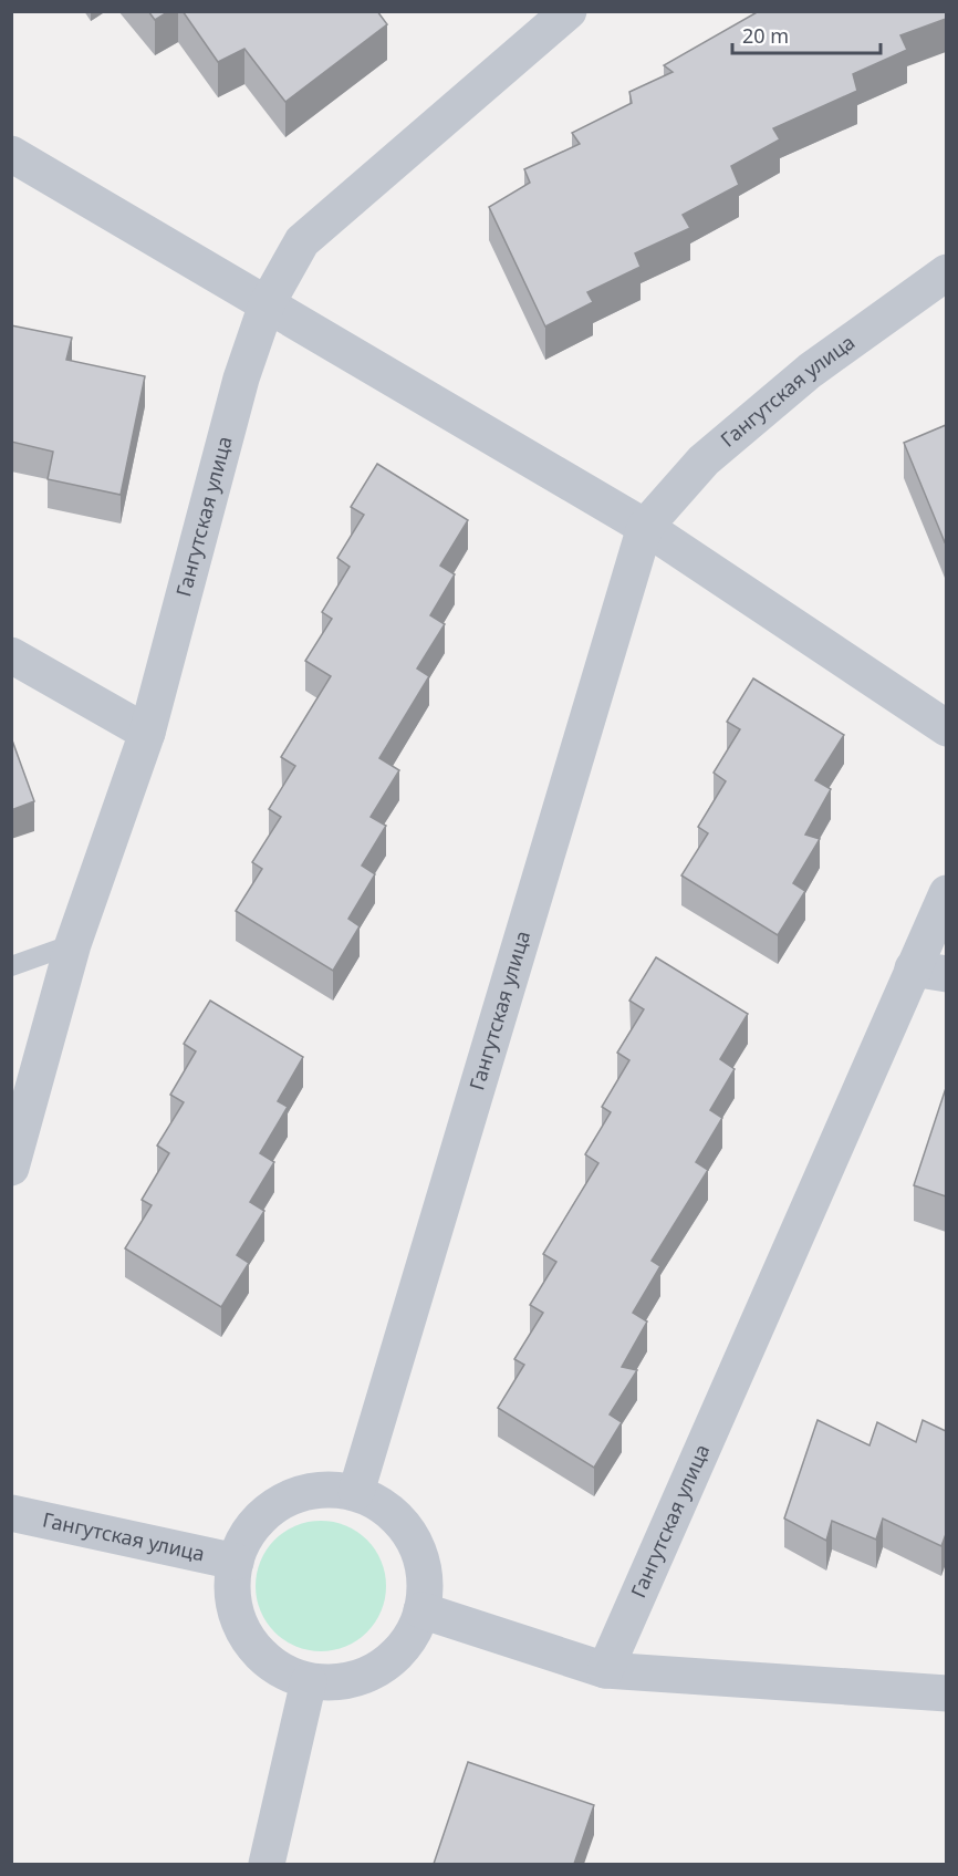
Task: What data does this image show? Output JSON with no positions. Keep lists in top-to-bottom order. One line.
{"streets":{"street":["Гангутская улица"]},"scale_bar":"20 m"}
